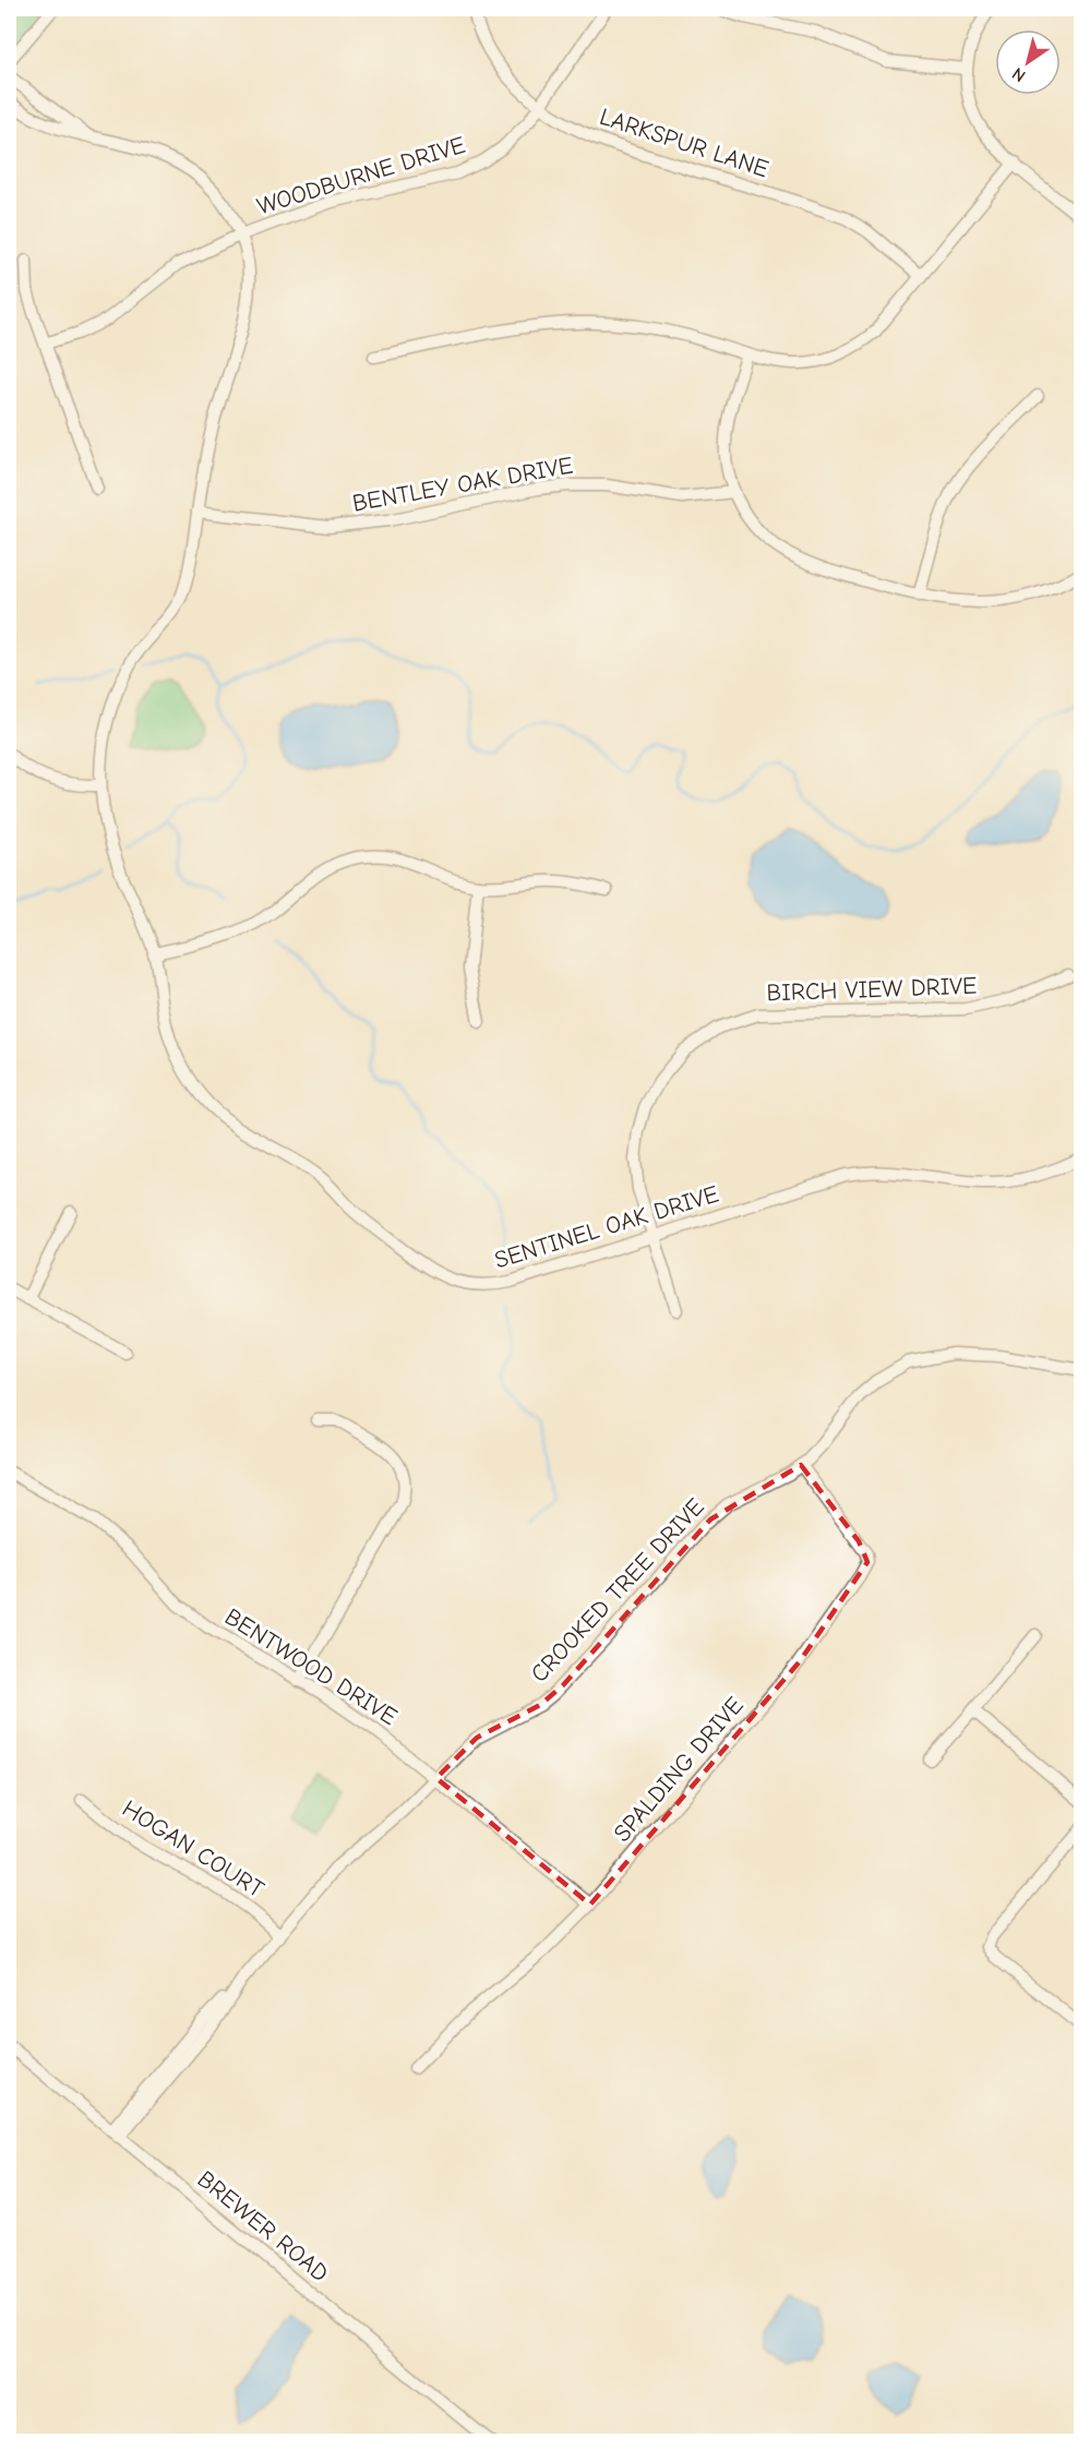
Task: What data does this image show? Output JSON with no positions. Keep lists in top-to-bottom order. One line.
{"streets":{"street":["LARKSPUR LANE","WOODBURNE DRIVE","BENTLEY OAK DRIVE","BIRCH VIEW DRIVE","SENTINEL OAK DRIVE","CROOKED TREE DRIVE","BENTWOOD DRIVE","SPALDING DRIVE","HOGAN COURT","BREWER ROAD"]},"crossings":[["LARKSPUR LANE","WOODBURNE DRIVE"],["WOODBURNE DRIVE","SENTINEL OAK DRIVE"],["BENTLEY OAK DRIVE","SENTINEL OAK DRIVE"],["BIRCH VIEW DRIVE","SENTINEL OAK DRIVE"],["CROOKED TREE DRIVE","BENTWOOD DRIVE"],["CROOKED TREE DRIVE","SPALDING DRIVE"],["CROOKED TREE DRIVE","HOGAN COURT"],["CROOKED TREE DRIVE","BREWER ROAD"],["BENTWOOD DRIVE","SPALDING DRIVE"]],"north":"bottom left"}
